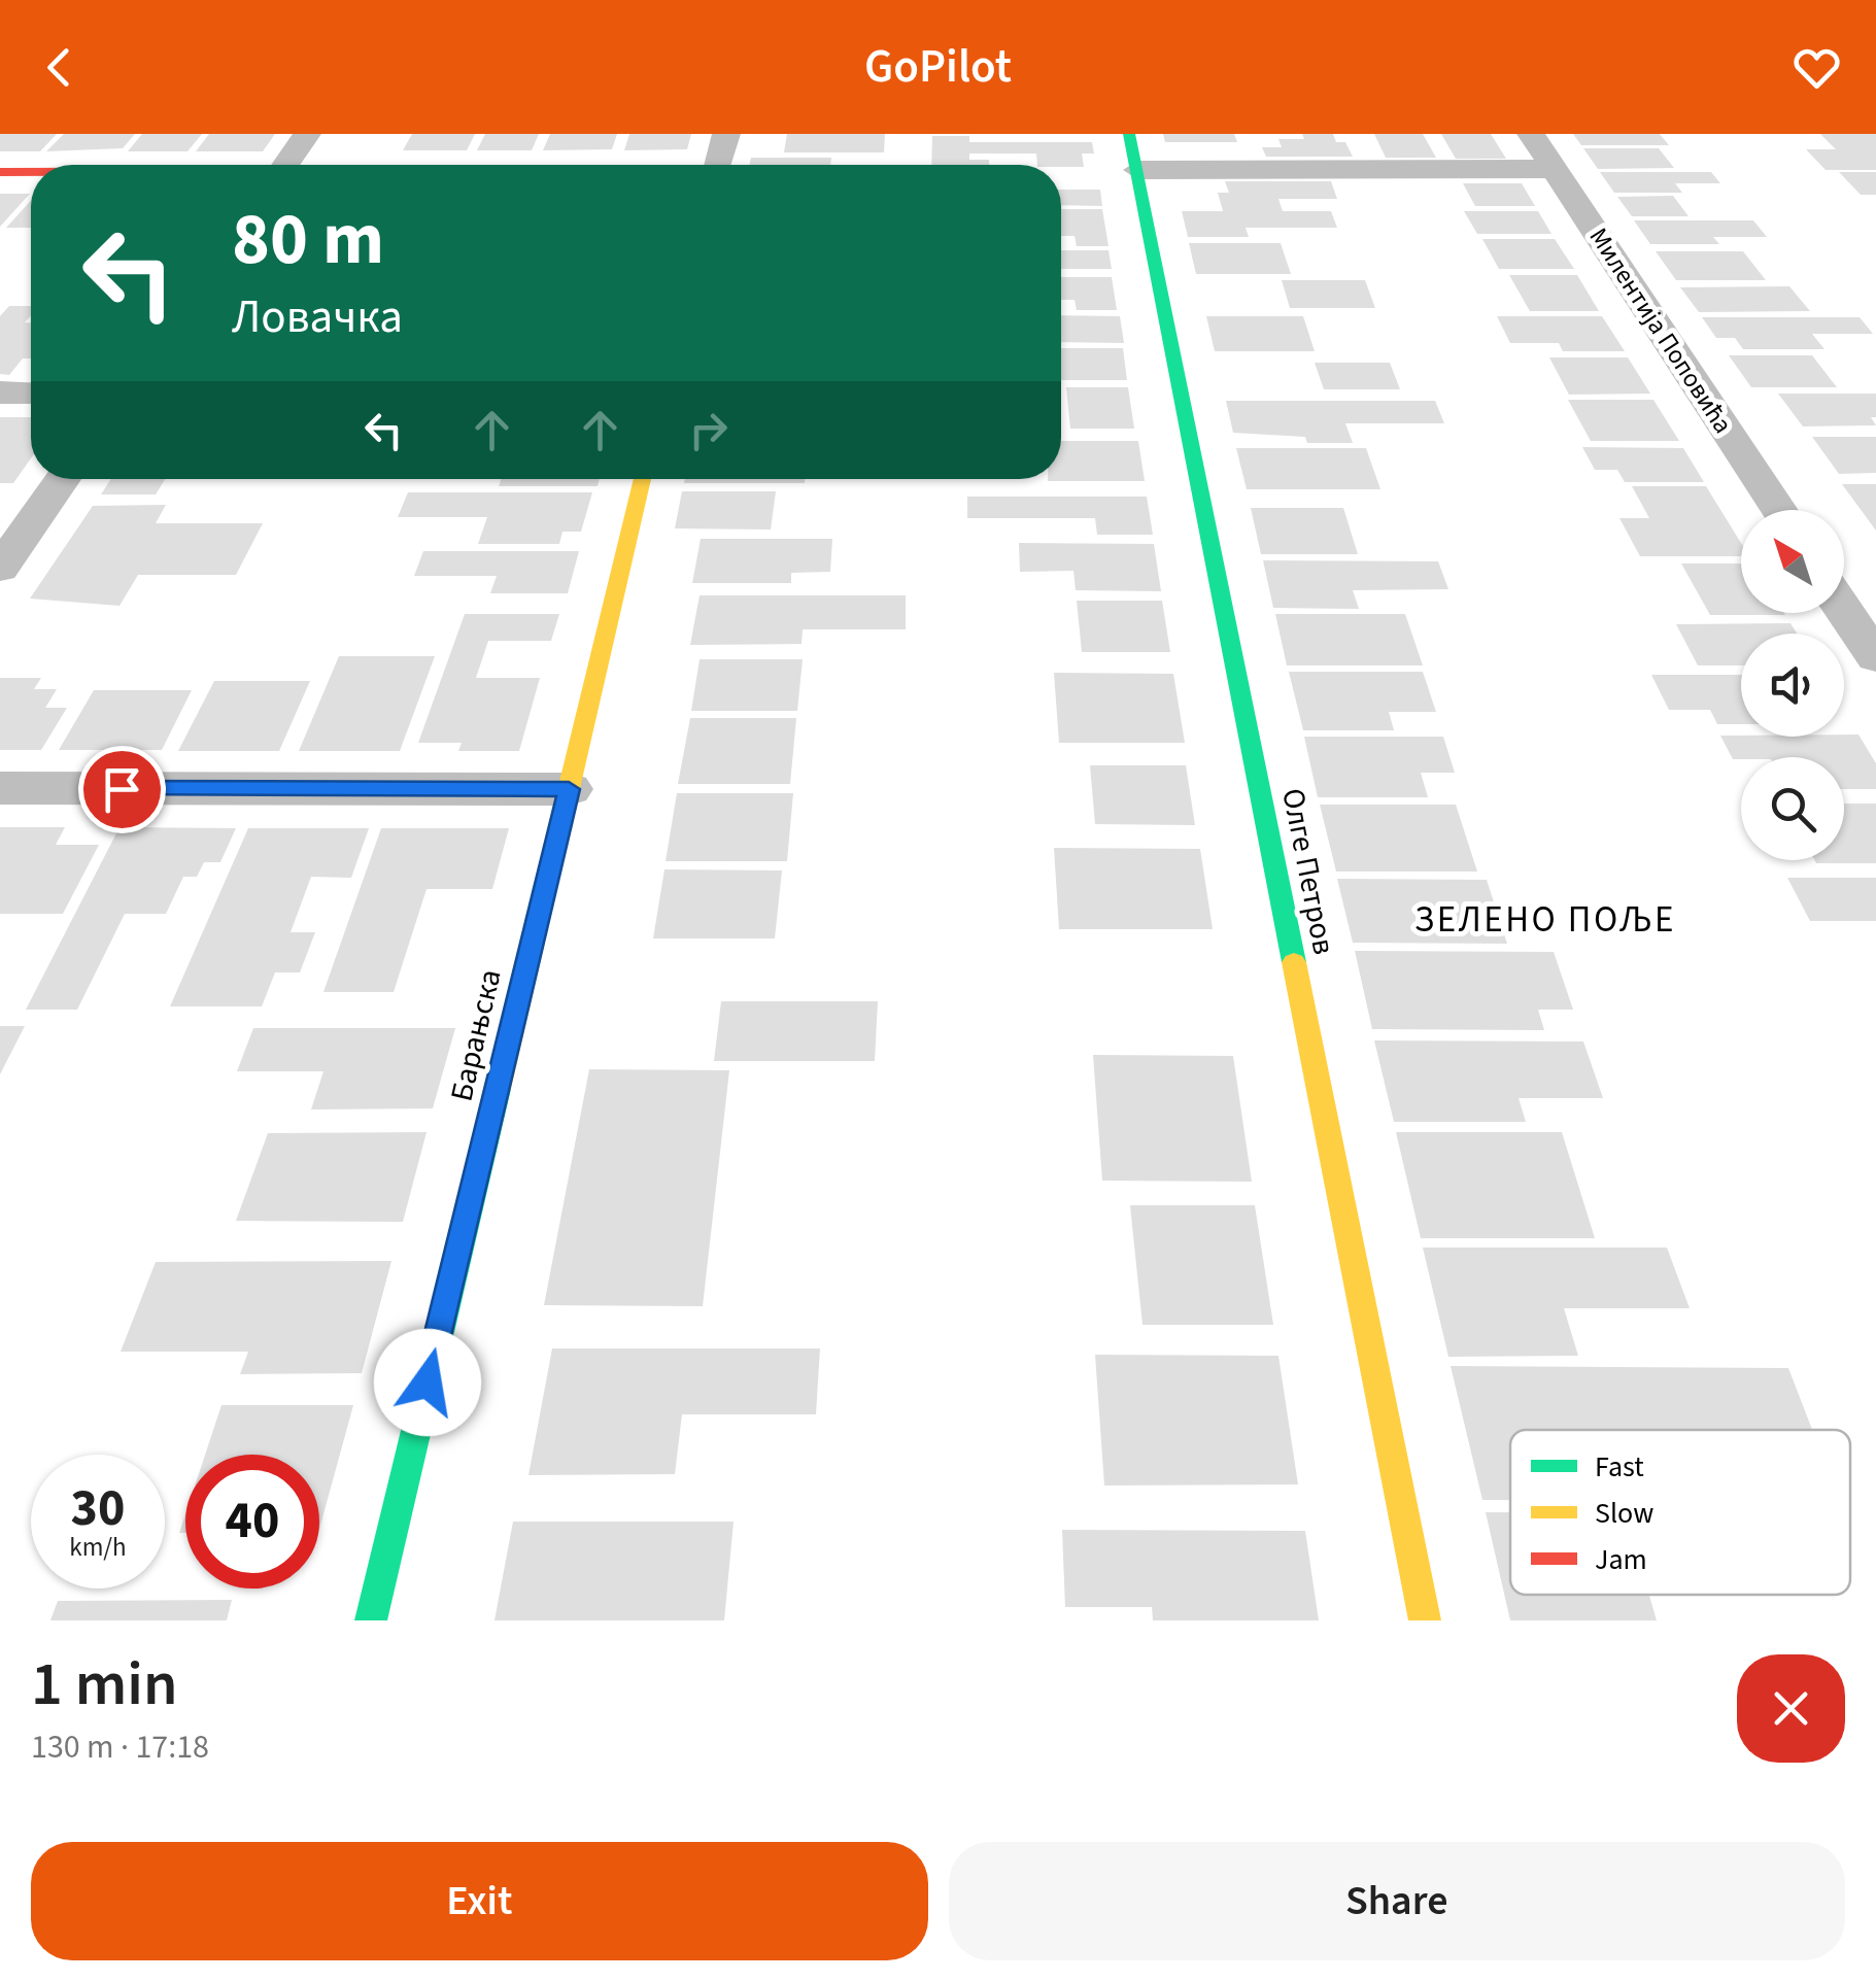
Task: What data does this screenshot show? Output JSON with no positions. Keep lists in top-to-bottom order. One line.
{"streets":{"street":["Милентија Поповића","Олге Петров","Барањска"]},"districts":["ЗЕЛЕНО ПОЉЕ"],"legend":["Fast","Slow","Jam"],"north":"top left","page":{"header":"GoPilot","turn":["80 m","Ловачка"],"speed":"30 km/h","limit":"40","heading":["1 min","130 m · 17:18"],"buttons":["Exit","Share"]}}
